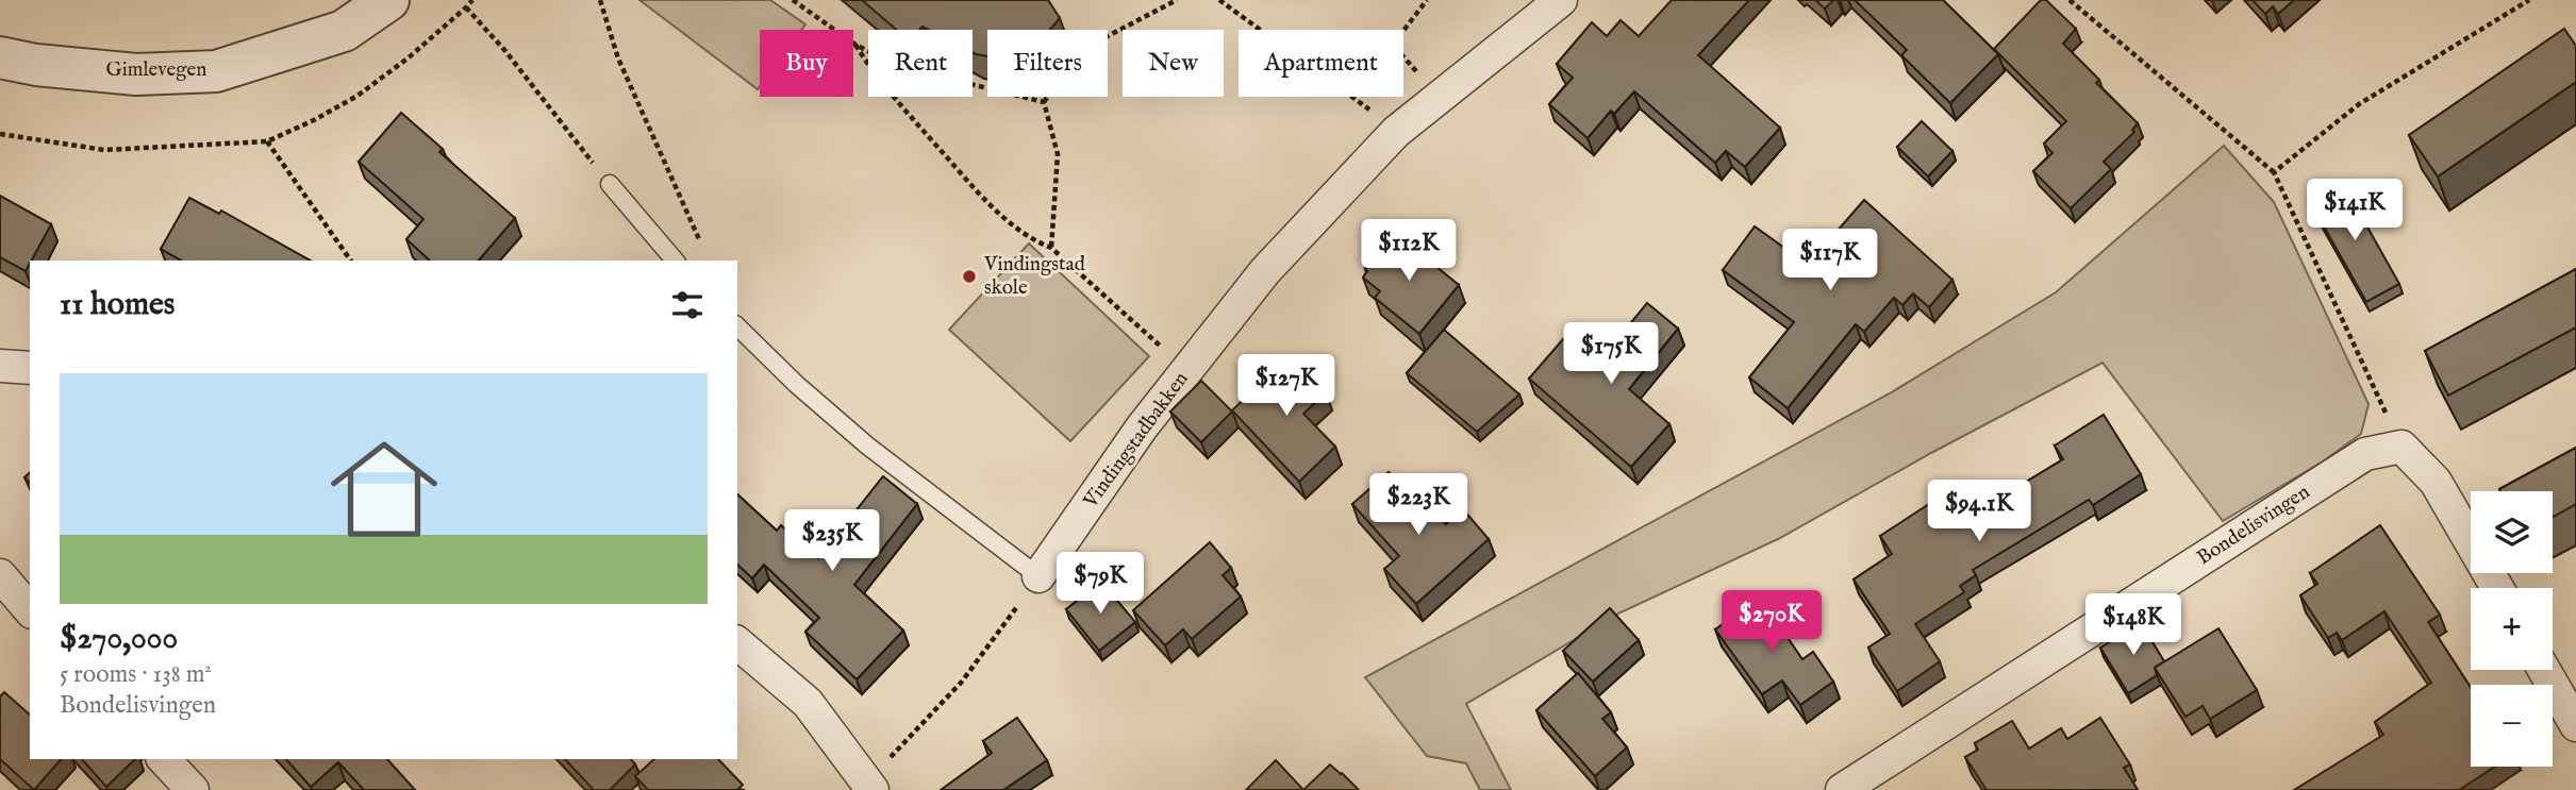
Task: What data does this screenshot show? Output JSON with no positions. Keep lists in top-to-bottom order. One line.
{"streets":{"street":["Gimlevegen","Vindingstadbakken","Bondelisvingen"]},"places":["Vindingstad skole"],"page":{"chip":["Buy","Rent","Filters","New","Apartment"],"price":["$141K","$112K","$117K","$175K","$127K","$223K","$94.1K","$235K","$79K","$270K","$148K"],"heading":"11 homes","list":[{"name":"$270,000","note":"5 rooms · 138 m² · Bondelisvingen"}],"map_buttons":["+","−"]}}
